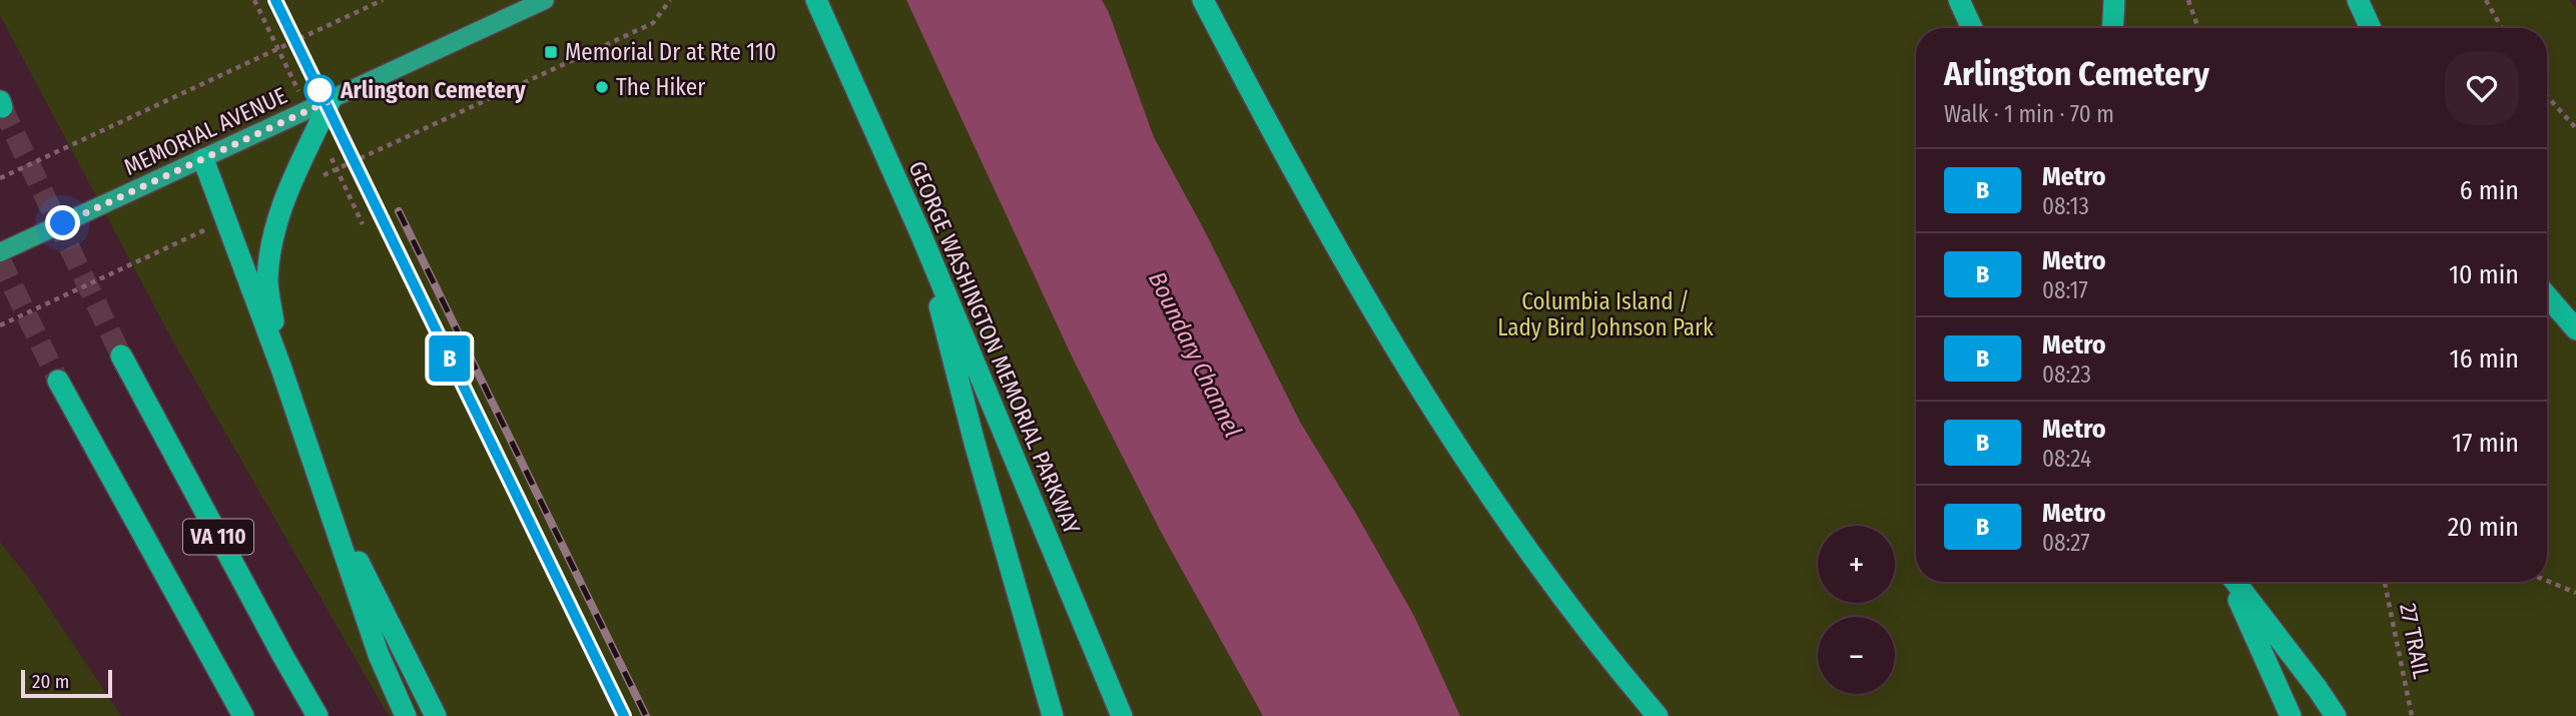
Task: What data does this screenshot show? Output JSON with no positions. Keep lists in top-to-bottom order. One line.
{"streets":{"highway":["GEORGE WASHINGTON MEMORIAL PARKWAY","VA 110"],"main road":["MEMORIAL AVENUE"],"path":["27 TRAIL"]},"water":["Boundary Channel"],"parks":["Columbia Island / Lady Bird Johnson Park"],"places":{"transit":["Memorial Dr at Rte 110"],"other":["The Hiker","Arlington Cemetery"]},"lines":["metro line B"],"scale_bar":"20 m","page":{"on_map":"B","heading":["Arlington Cemetery","Walk · 1 min · 70 m"],"list":[{"mark":"B","name":"Metro","note":"08:13","value":"6 min"},{"mark":"B","name":"Metro","note":"08:17","value":"10 min"},{"mark":"B","name":"Metro","note":"08:23","value":"16 min"},{"mark":"B","name":"Metro","note":"08:24","value":"17 min"},{"mark":"B","name":"Metro","note":"08:27","value":"20 min"}],"map_buttons":["+","−"],"scale":"20 m"}}
